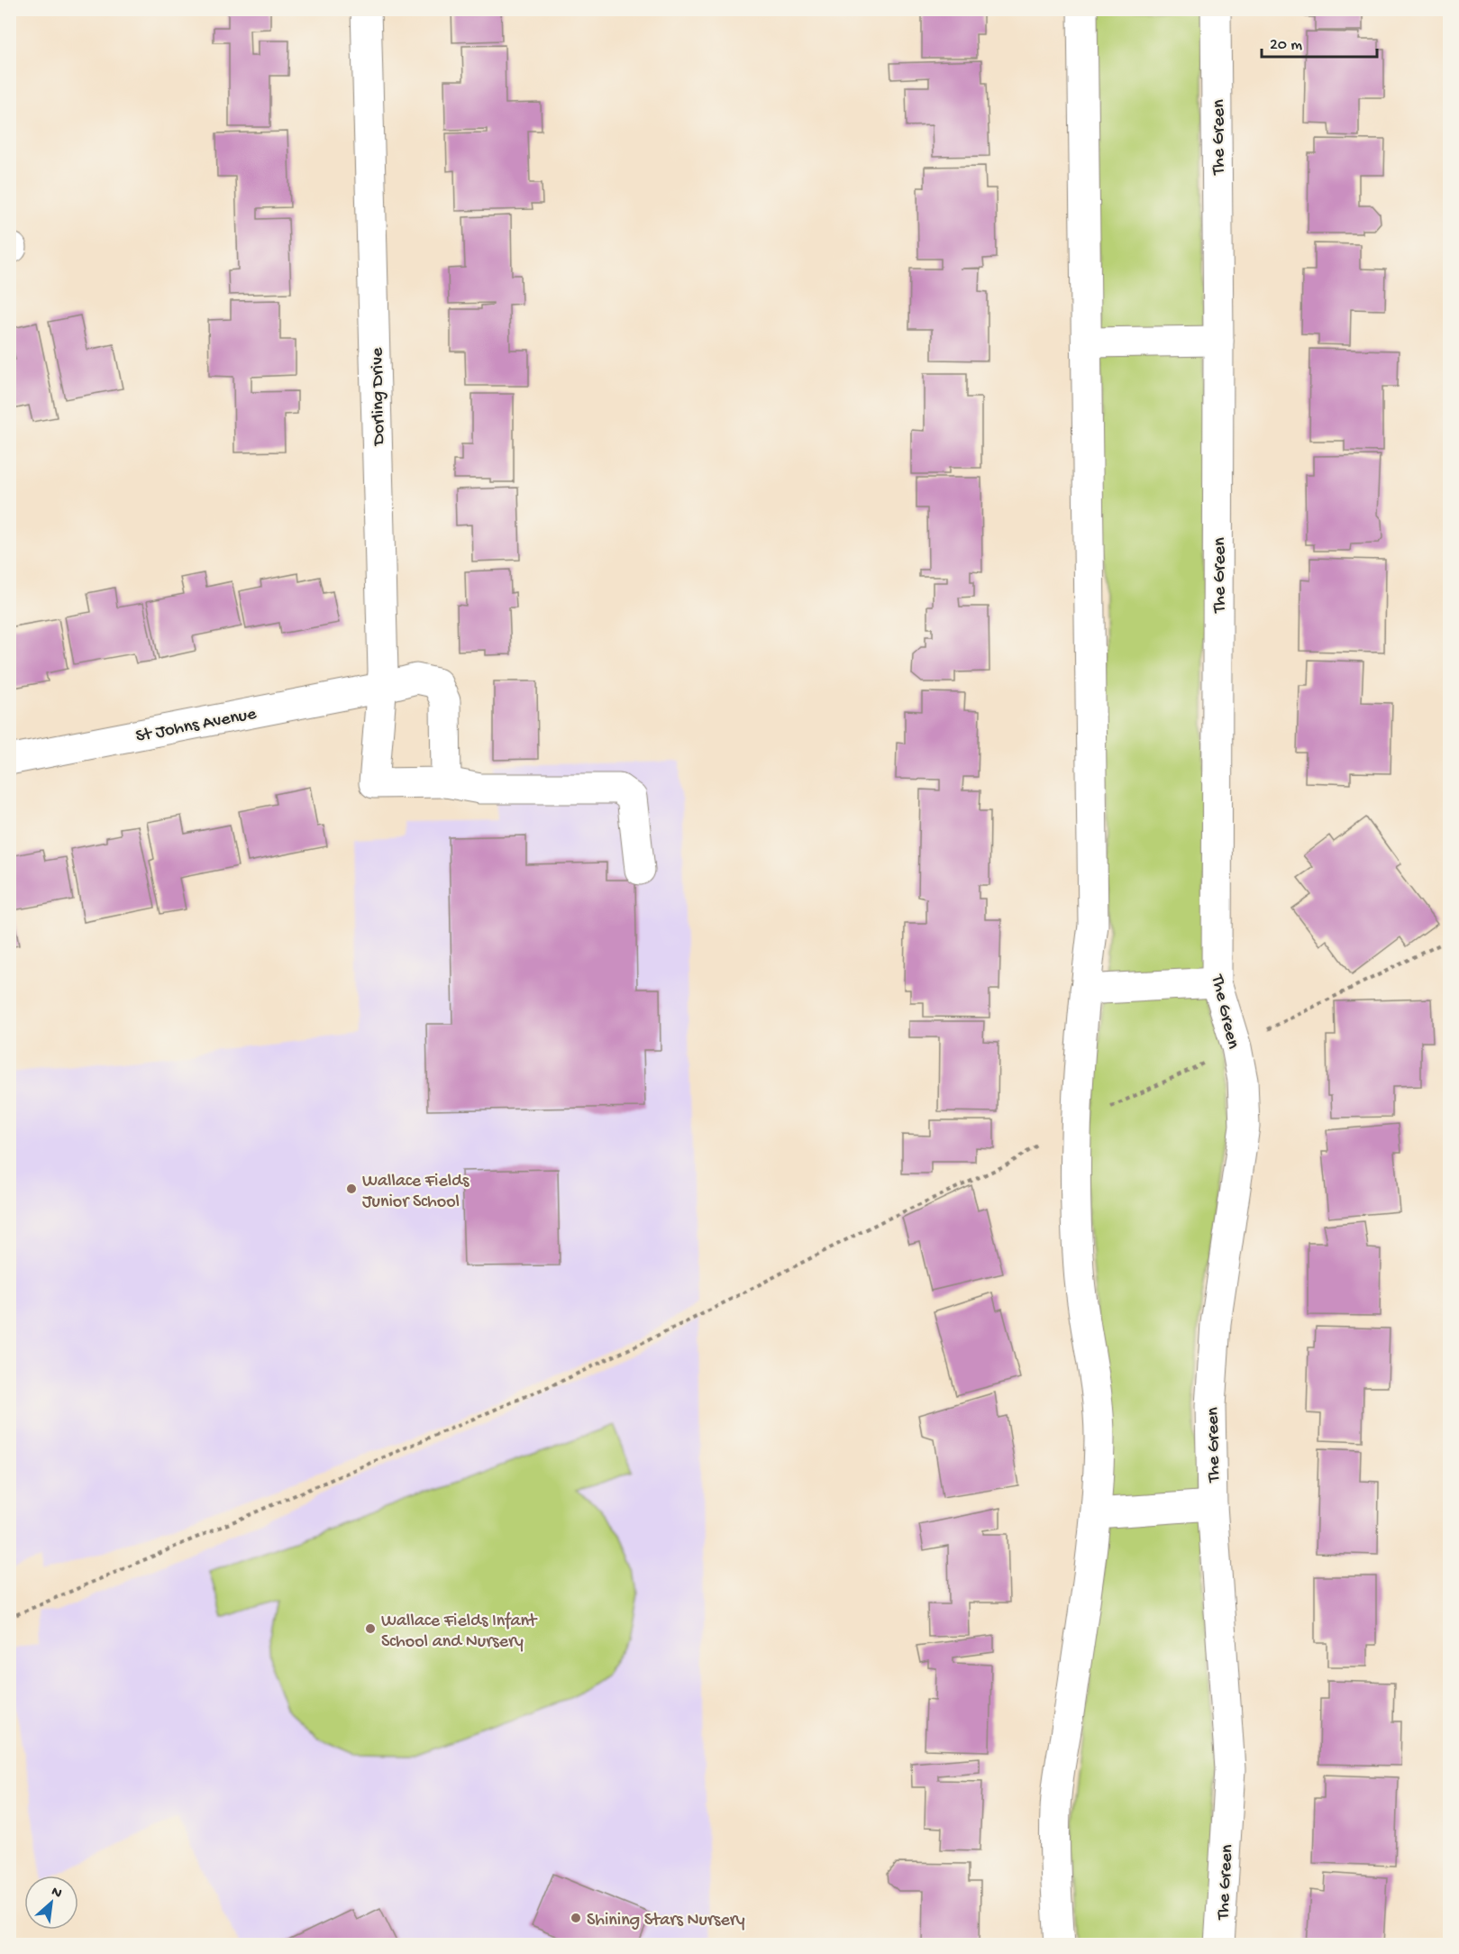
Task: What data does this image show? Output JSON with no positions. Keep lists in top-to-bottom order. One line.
{"streets":{"street":["The Green","Dorling Drive","St Johns Avenue"]},"crossings":[["Dorling Drive","St Johns Avenue"]],"places":["Wallace Fields Junior School","Wallace Fields Infant School and Nursery","Shining Stars Nursery"],"scale_bar":"20 m","north":"top right"}
